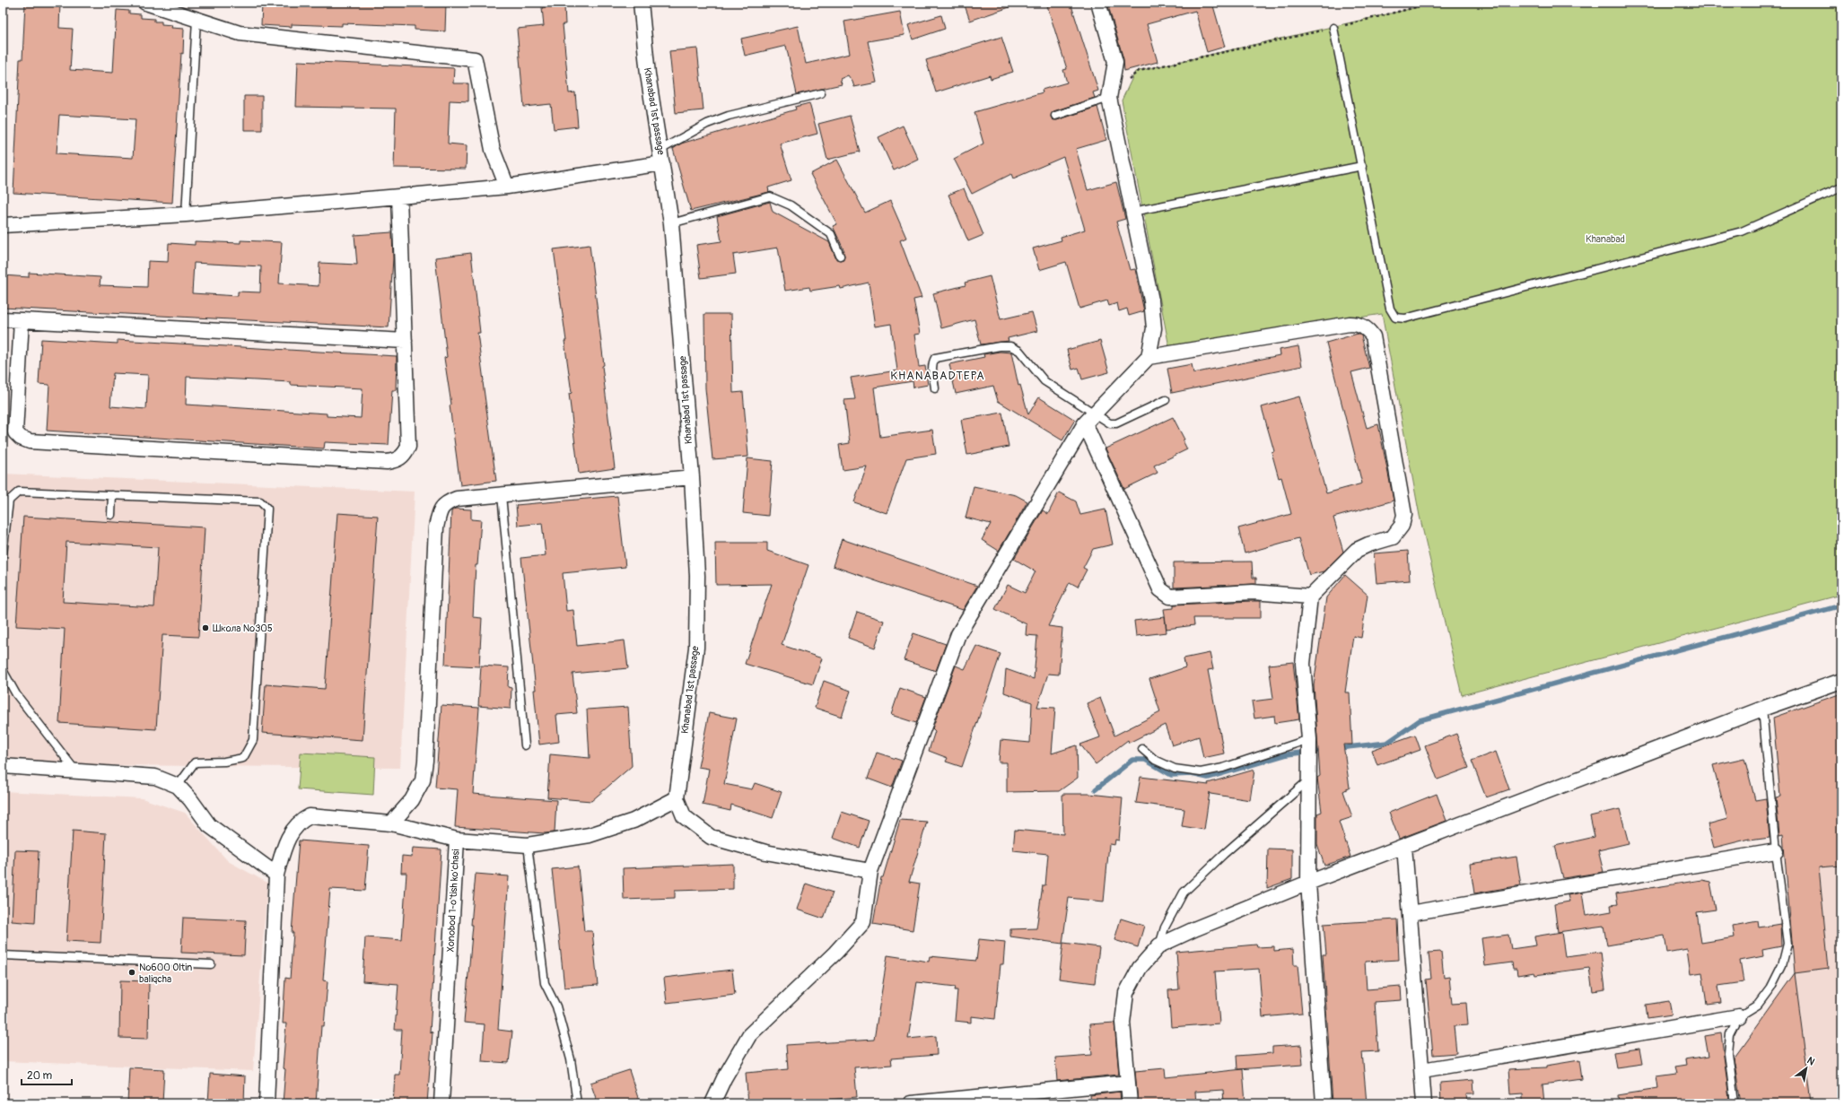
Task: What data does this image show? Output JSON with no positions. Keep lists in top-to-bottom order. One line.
{"streets":{"street":["Khanabad 1st passage","Xonobod 1-o'tish ko'chasi"]},"crossings":[["Khanabad 1st passage","Xonobod 1-o'tish ko'chasi"]],"districts":["KHANABADTEPA"],"parks":["Khanabad"],"places":["Школа №305","№600 Oltin baliqcha"],"scale_bar":"20 m","north":"top right"}
